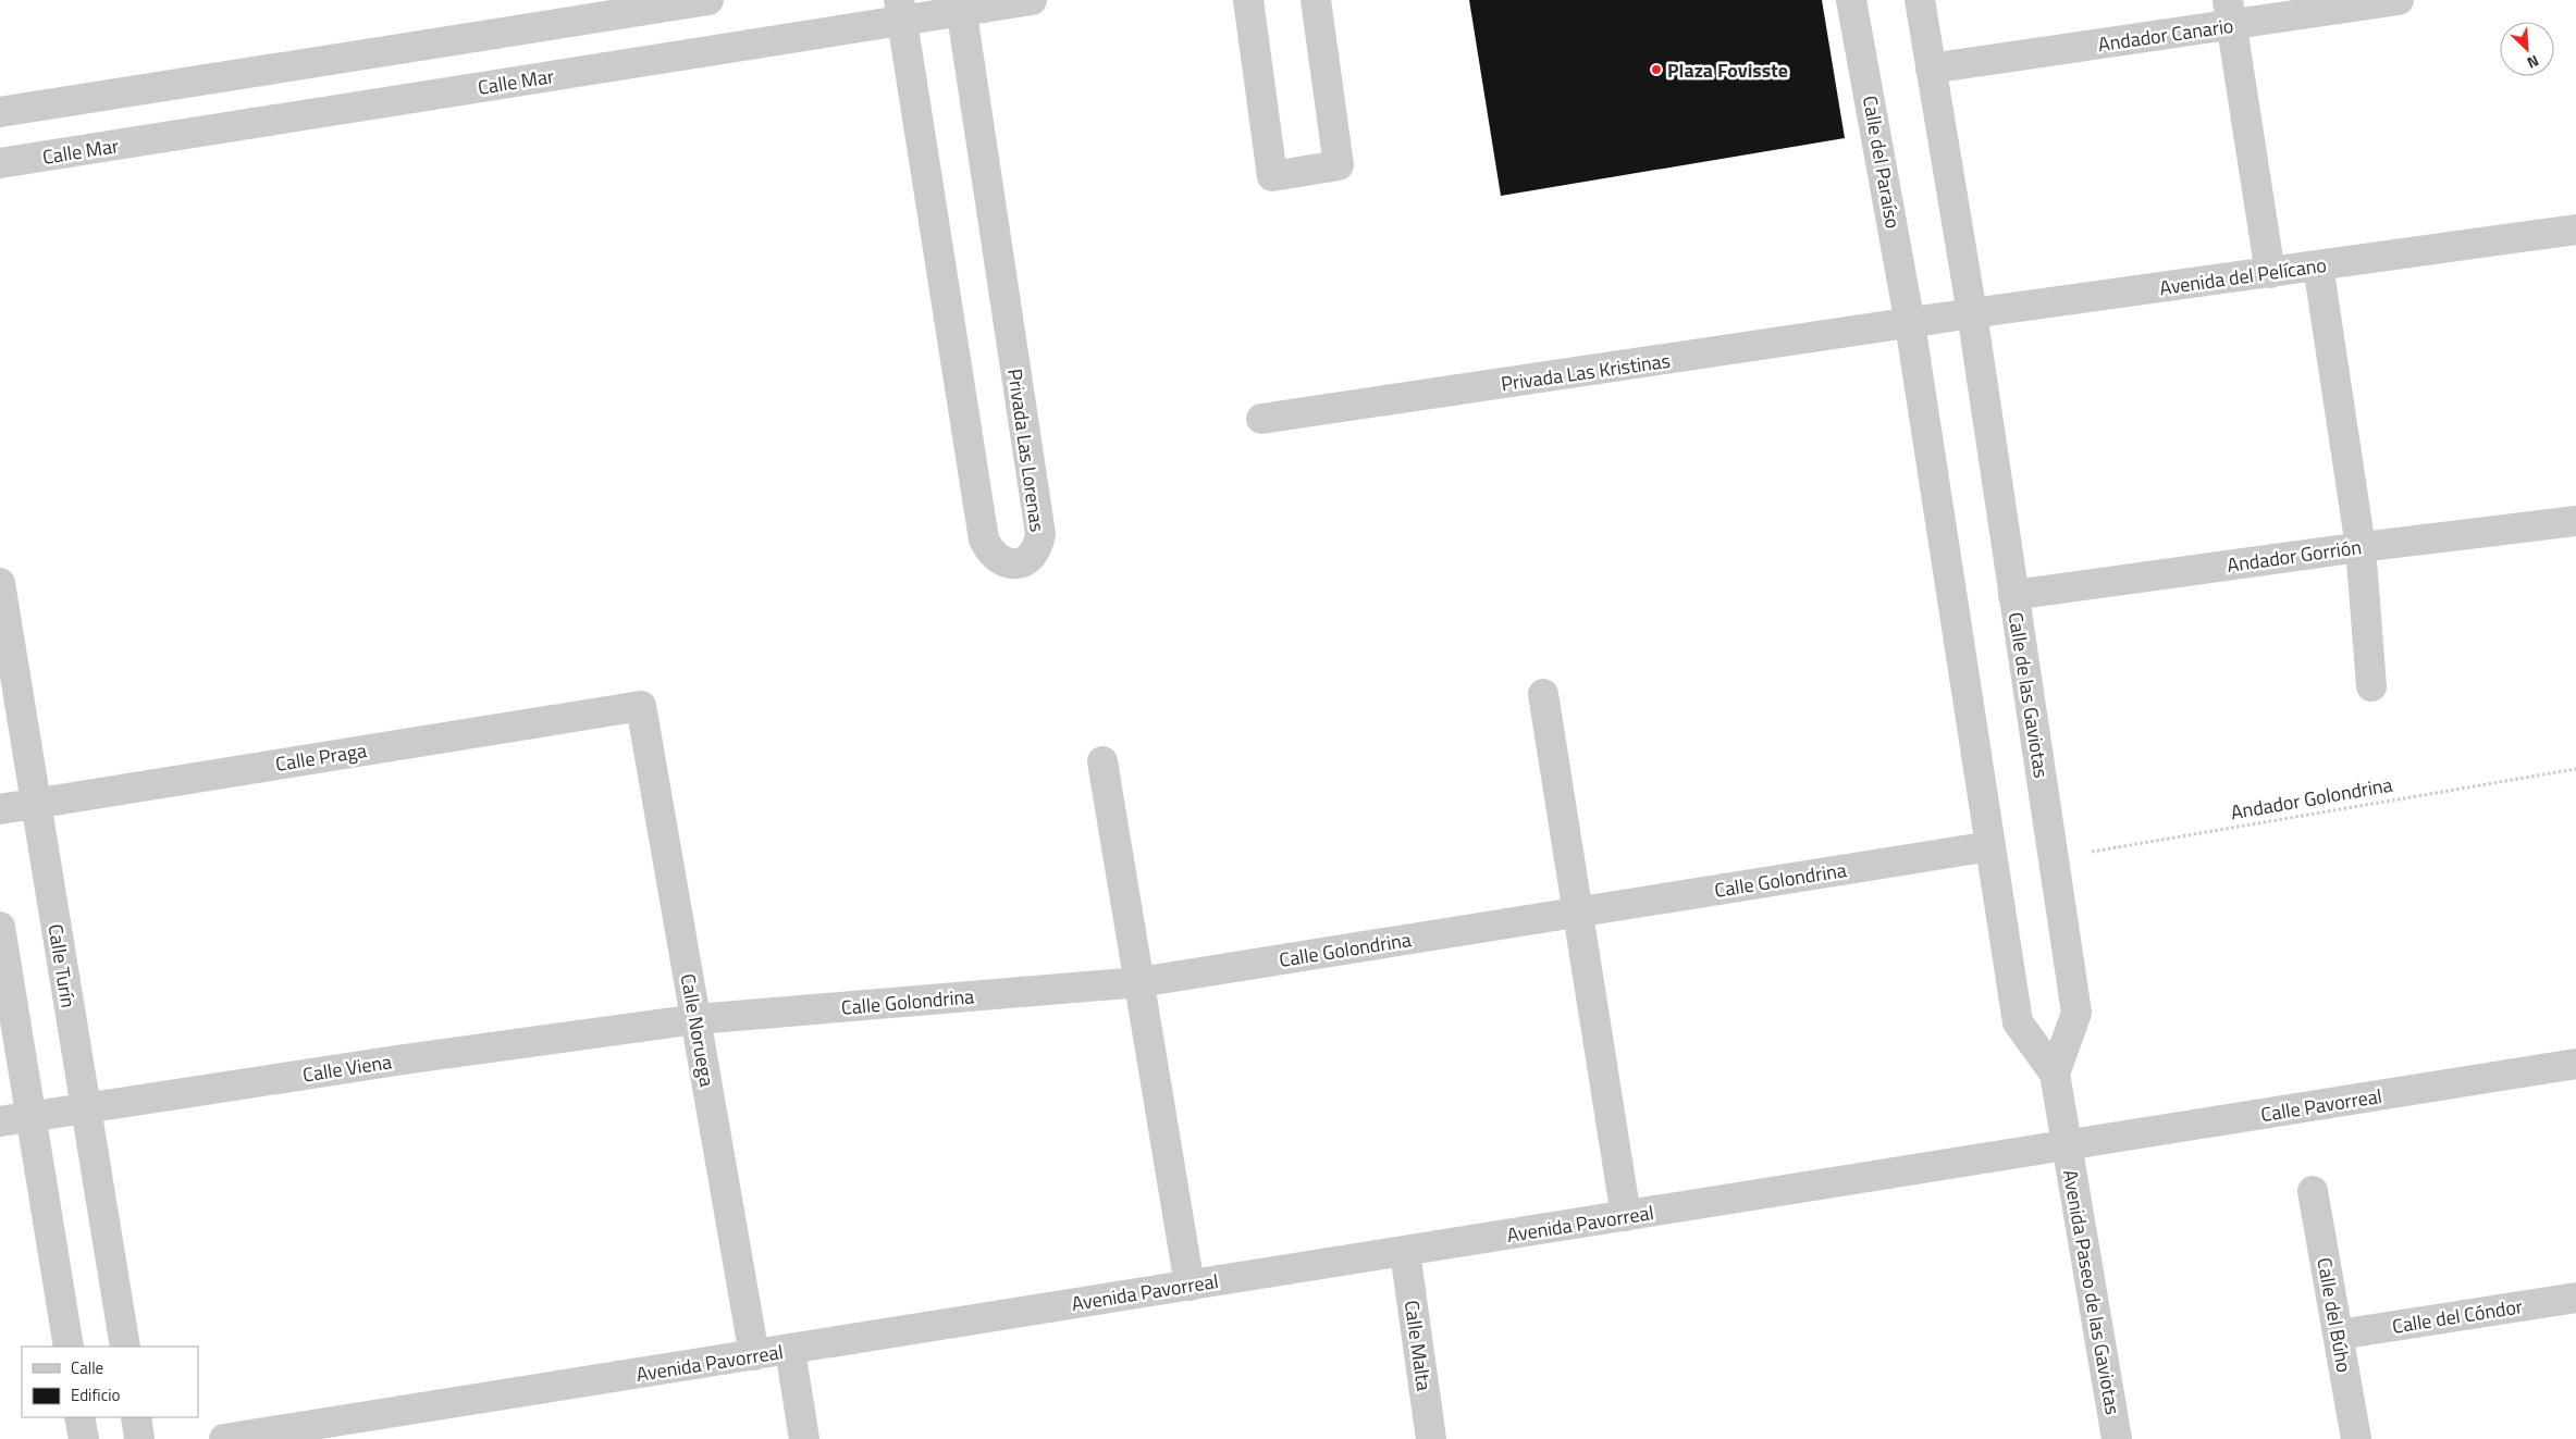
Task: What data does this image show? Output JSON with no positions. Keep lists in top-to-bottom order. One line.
{"streets":{"street":["Andador Canario","Calle Mar","Calle del Paraíso","Avenida del Pelícano","Privada Las Kristinas","Privada Las Lorenas","Andador Gorrión","Calle de las Gaviotas","Calle Praga","Calle Golondrina","Calle Turín","Calle Noruega","Calle Viena","Calle Pavorreal","Avenida Pavorreal","Avenida Paseo de las Gaviotas","Calle del Búho","Calle del Cóndor","Calle Malta"],"path":["Andador Golondrina"]},"crossings":[["Calle Mar","Privada Las Lorenas"],["Calle del Paraíso","Avenida del Pelícano"],["Calle del Paraíso","Privada Las Kristinas"],["Calle del Paraíso","Calle de las Gaviotas"],["Avenida del Pelícano","Privada Las Kristinas"],["Avenida del Pelícano","Calle de las Gaviotas"],["Privada Las Kristinas","Calle de las Gaviotas"],["Andador Gorrión","Calle de las Gaviotas"],["Calle de las Gaviotas","Andador Golondrina"],["Calle de las Gaviotas","Calle Golondrina"],["Calle de las Gaviotas","Calle Pavorreal"],["Calle de las Gaviotas","Avenida Pavorreal"],["Calle de las Gaviotas","Avenida Paseo de las Gaviotas"],["Calle Praga","Calle Turín"],["Calle Praga","Calle Noruega"],["Calle Golondrina","Calle Noruega"],["Calle Golondrina","Calle Viena"],["Calle Turín","Calle Viena"],["Calle Noruega","Calle Viena"],["Calle Noruega","Avenida Pavorreal"],["Calle Pavorreal","Avenida Pavorreal"],["Calle Pavorreal","Avenida Paseo de las Gaviotas"],["Avenida Pavorreal","Avenida Paseo de las Gaviotas"],["Avenida Pavorreal","Calle Malta"],["Calle del Búho","Calle del Cóndor"]],"places":["Plaza Fovisste"],"legend":["Calle","Edificio"],"north":"bottom right"}
